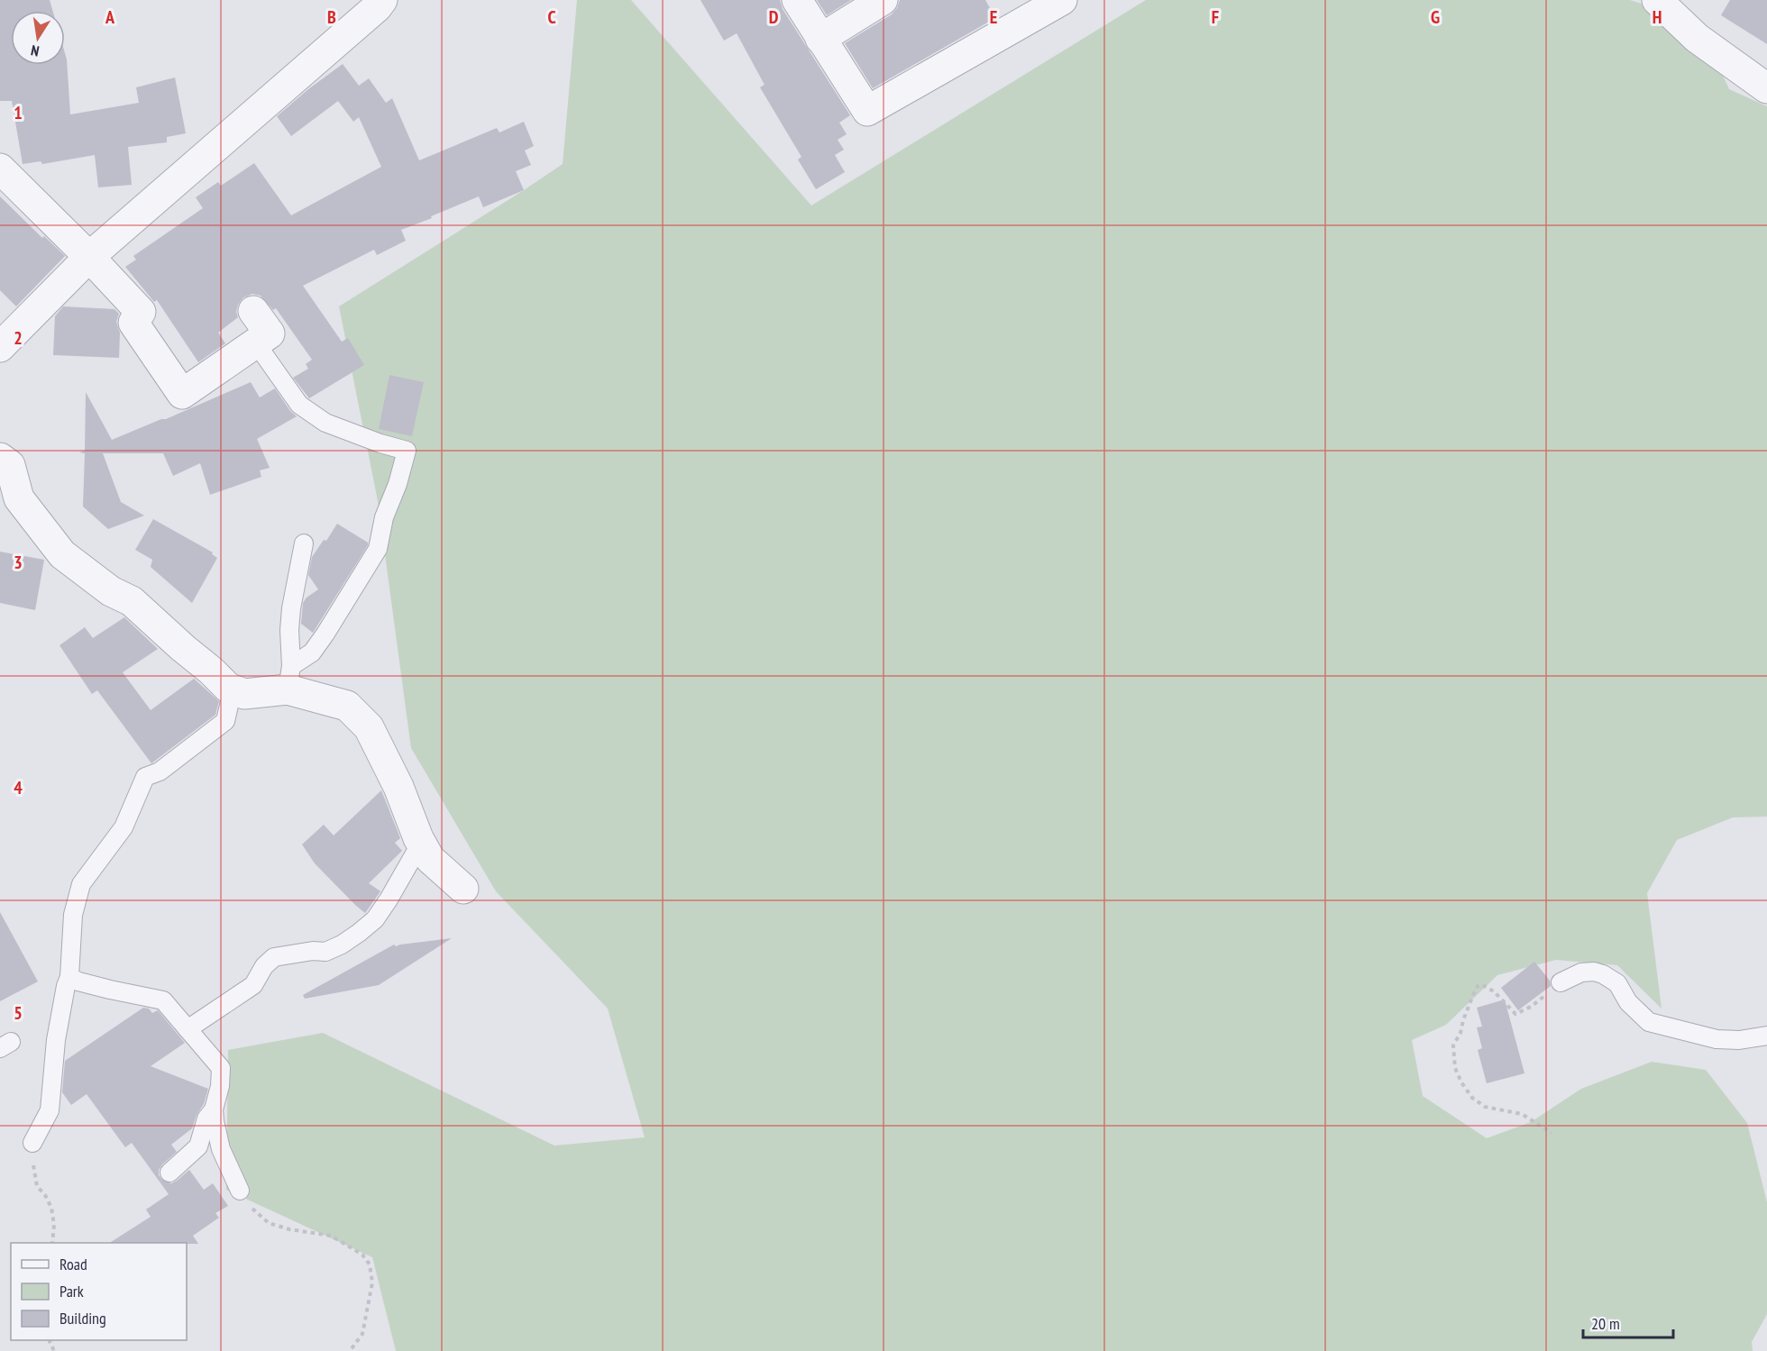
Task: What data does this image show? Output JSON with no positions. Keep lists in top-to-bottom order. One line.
{"legend":["Road","Park","Building"],"scale_bar":"20 m","north":"bottom","grid":{"columns":["A","B","C","D","E","F","G","H"],"rows":["1","2","3","4","5"]}}
